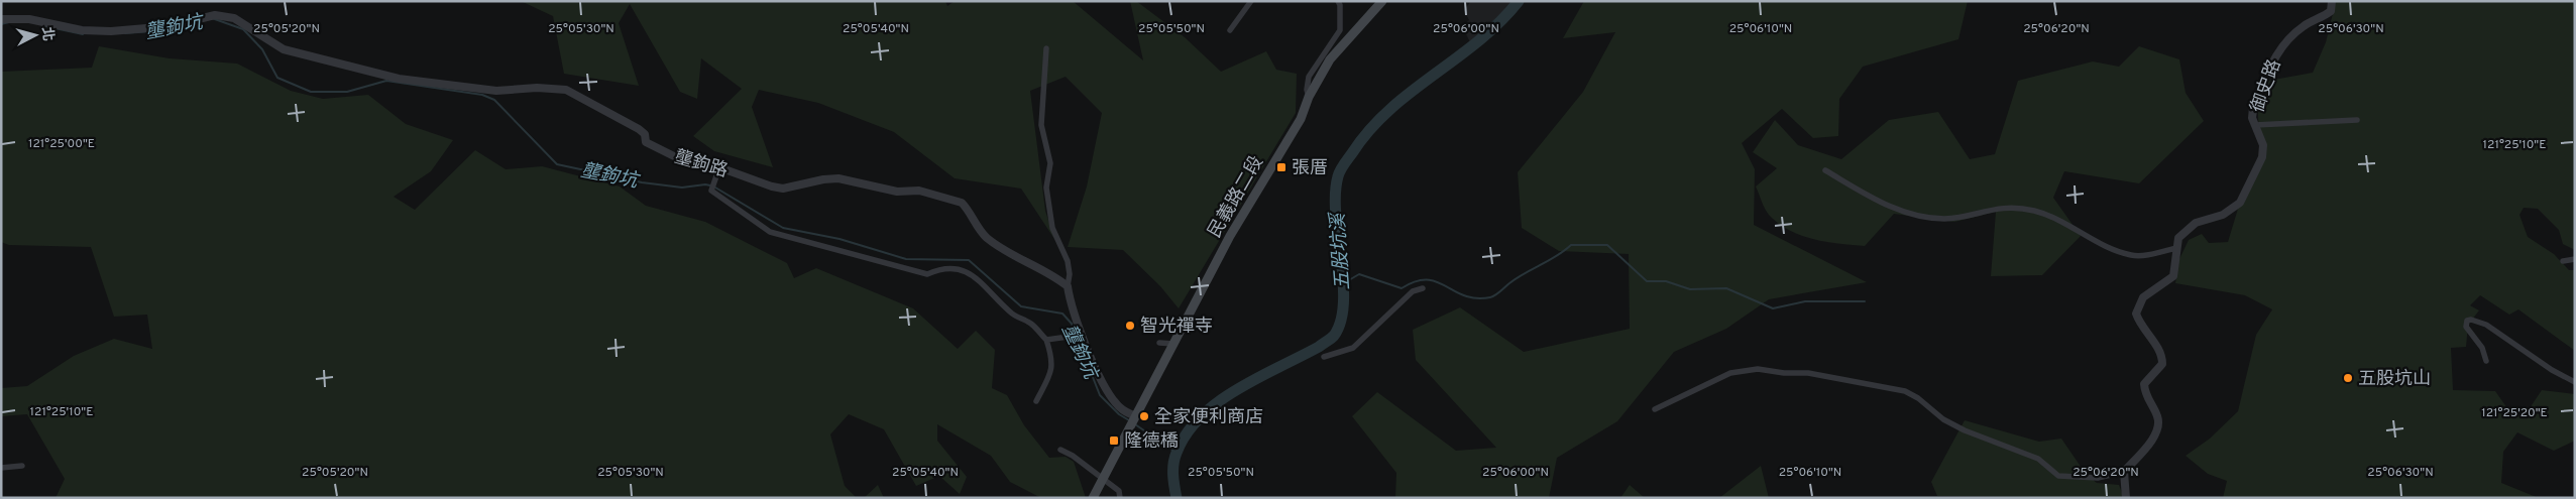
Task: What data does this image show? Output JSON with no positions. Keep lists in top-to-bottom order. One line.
{"streets":{"main road":["民義路二段"],"street":["御史路","壟鉤路"]},"water":["壟鉤坑","五股坑溪"],"places":{"transit":["張厝","隆德橋"],"other":["智光禪寺","五股坑山","全家便利商店"]},"north":"right","coordinates":["25°05'20\"N","25°05'30\"N","25°05'40\"N","25°05'50\"N","25°06'00\"N","25°06'10\"N","25°06'20\"N","25°06'30\"N","121°25'00\"E","121°25'10\"E","121°25'20\"E"]}
